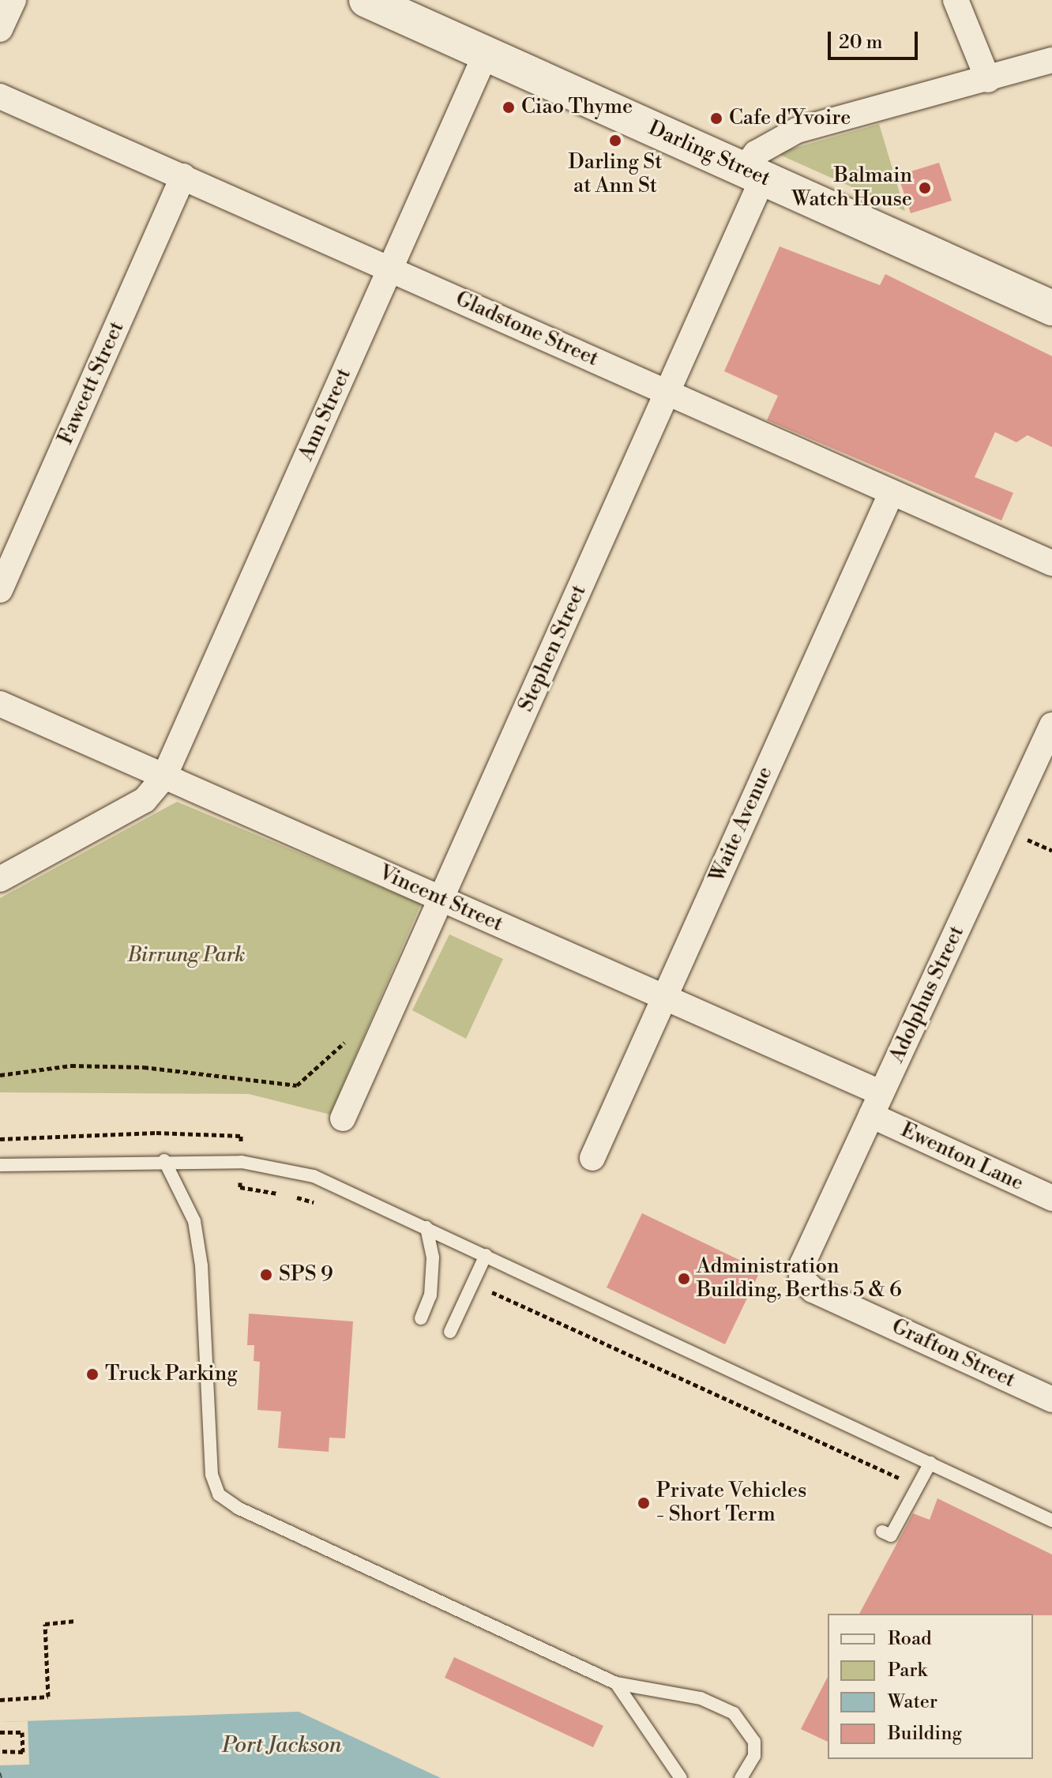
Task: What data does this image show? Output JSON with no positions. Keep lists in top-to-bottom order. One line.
{"streets":{"street":["Darling Street","Gladstone Street","Fawcett Street","Ann Street","Stephen Street","Waite Avenue","Vincent Street","Adolphus Street","Ewenton Lane","Grafton Street"]},"crossings":[["Darling Street","Ann Street"],["Darling Street","Stephen Street"],["Gladstone Street","Fawcett Street"],["Gladstone Street","Ann Street"],["Gladstone Street","Stephen Street"],["Gladstone Street","Waite Avenue"],["Ann Street","Vincent Street"],["Stephen Street","Vincent Street"],["Waite Avenue","Vincent Street"],["Vincent Street","Adolphus Street"],["Vincent Street","Ewenton Lane"],["Adolphus Street","Ewenton Lane"],["Adolphus Street","Grafton Street"]],"water":["Port Jackson"],"parks":["Birrung Park"],"places":["Ciao Thyme","Cafe d'Yvoire","Darling St at Ann St","Balmain Watch House","SPS 9","Administration Building, Berths 5 & 6","Truck Parking","Private Vehicles - Short Term"],"legend":["Road","Park","Water","Building"],"scale_bar":"20 m"}
